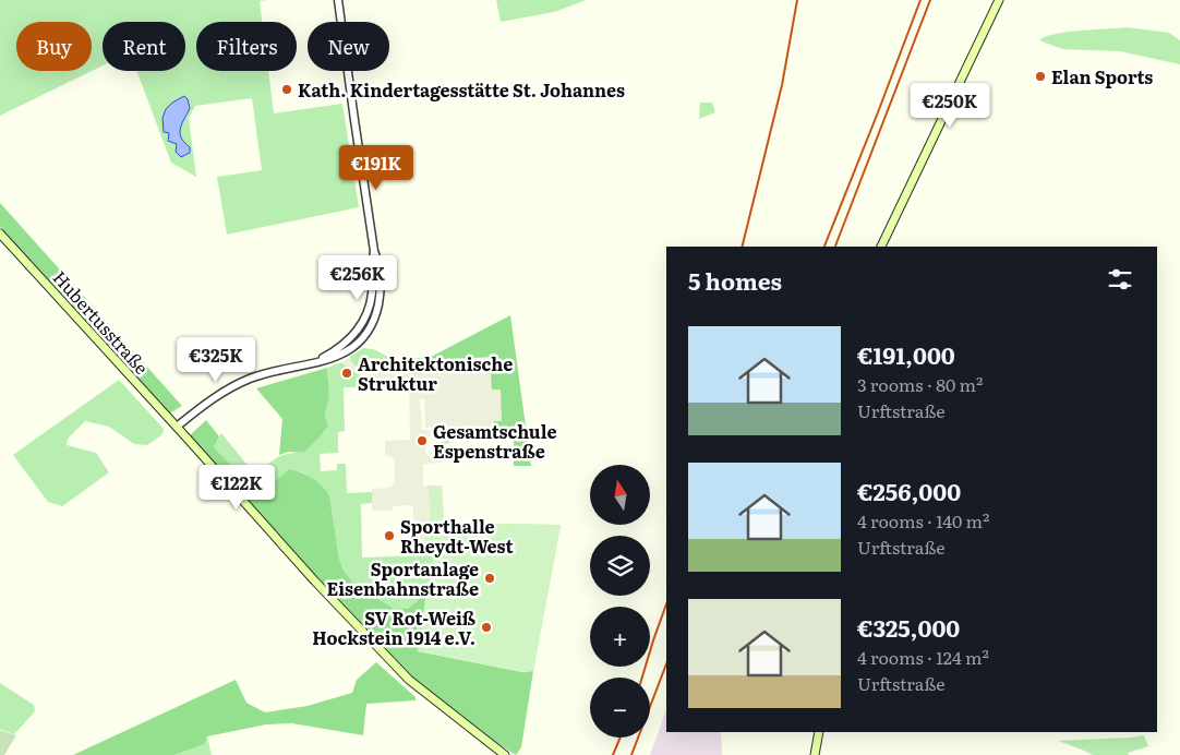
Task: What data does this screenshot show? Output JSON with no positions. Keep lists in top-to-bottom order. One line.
{"streets":{"main road":["Hubertusstraße"]},"places":["Elan Sports","Kath. Kindertagesstätte St. Johannes","Architektonische Struktur","Gesamtschule Espenstraße","Sporthalle Rheydt-West","Sportanlage Eisenbahnstraße","SV Rot-Weiß Hockstein 1914 e.V."],"north":"top","page":{"chip":["Buy","Rent","Filters","New"],"price":["€250K","€191K","€256K","€325K","€122K"],"heading":"5 homes","list":[{"name":"€191,000","note":"3 rooms · 80 m² · Urftstraße"},{"name":"€256,000","note":"4 rooms · 140 m² · Urftstraße"},{"name":"€325,000","note":"4 rooms · 124 m² · Urftstraße"}],"map_buttons":["+","−"]}}
